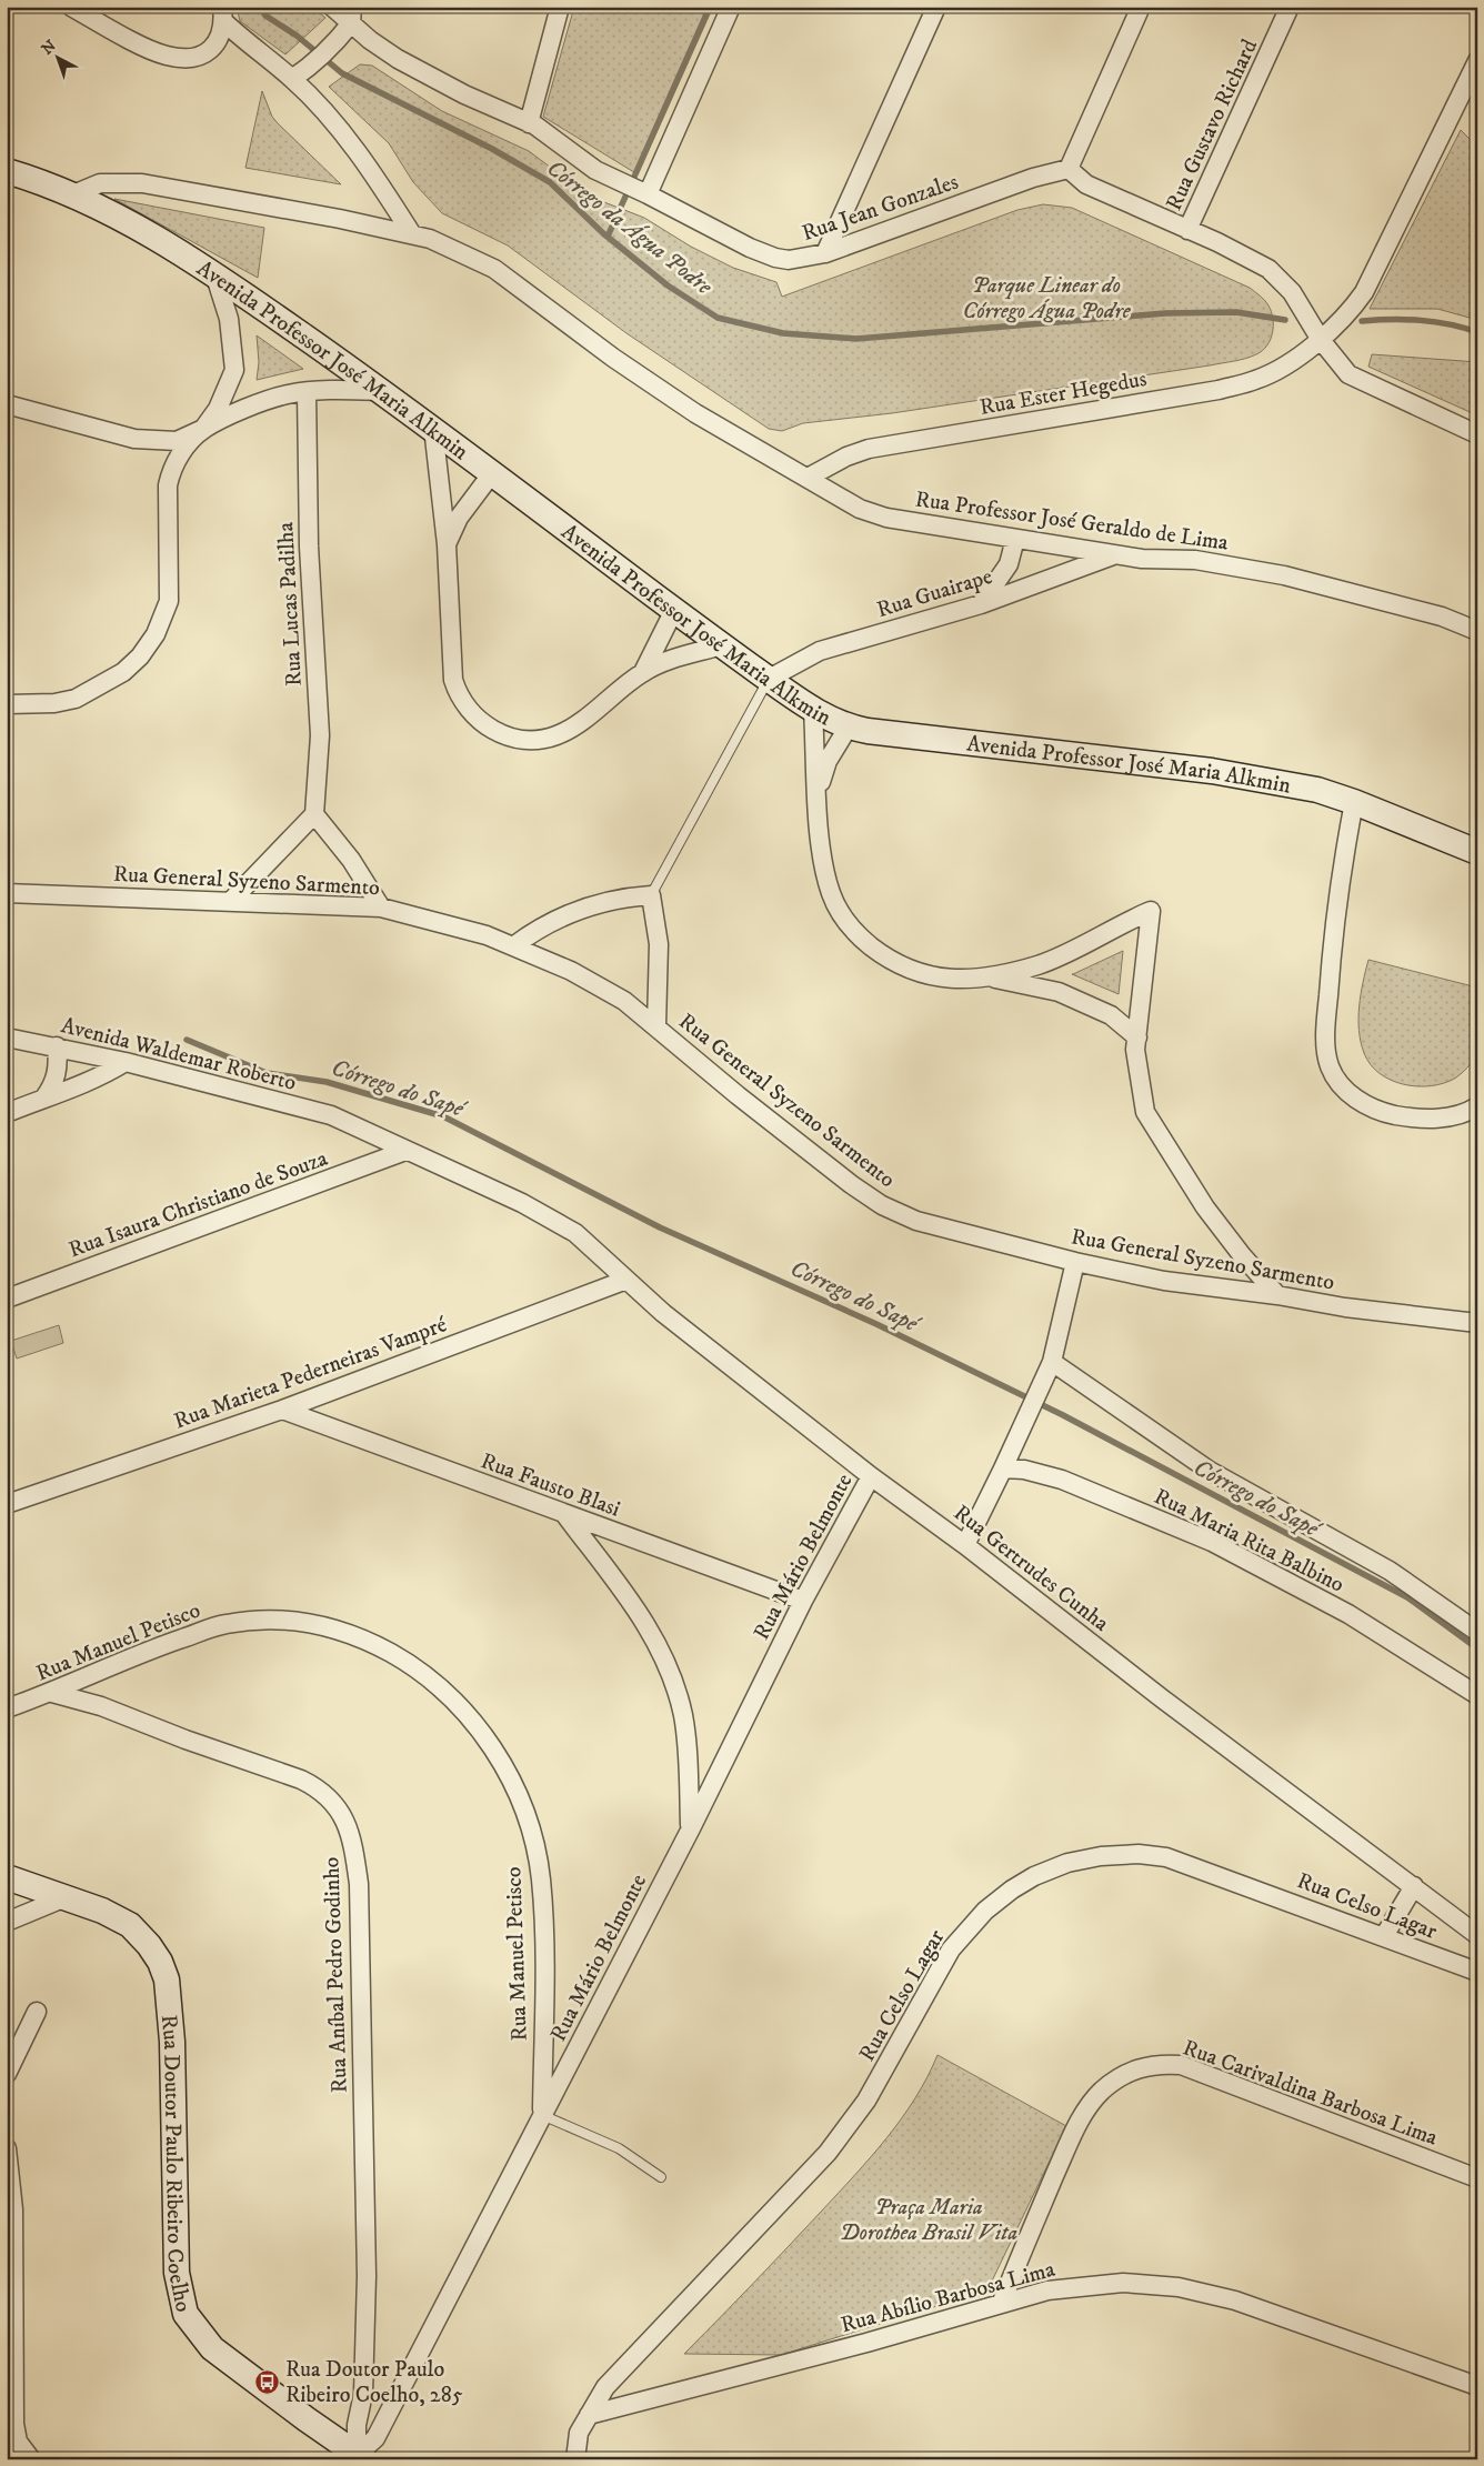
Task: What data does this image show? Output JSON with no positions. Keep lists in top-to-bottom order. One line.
{"streets":{"street":["Rua Gustavo Richard","Rua Jean Gonzales","Avenida Professor José Maria Alkmin","Rua Ester Hegedus","Rua Professor José Geraldo de Lima","Rua Guairape","Rua Lucas Padilha","Rua General Syzeno Sarmento","Avenida Waldemar Roberto","Rua Isaura Christiano de Souza","Rua Marieta Pederneiras Vampré","Rua Fausto Blasi","Rua Maria Rita Balbino","Rua Mário Belmonte","Rua Gertrudes Cunha","Rua Manuel Petisco","Rua Celso Lagar","Rua Aníbal Pedro Godinho","Rua Carivaldina Barbosa Lima","Rua Doutor Paulo Ribeiro Coelho","Rua Abílio Barbosa Lima"]},"crossings":[["Avenida Professor José Maria Alkmin","Rua Professor José Geraldo de Lima"],["Avenida Professor José Maria Alkmin","Rua Guairape"],["Rua Ester Hegedus","Rua Professor José Geraldo de Lima"],["Rua Professor José Geraldo de Lima","Rua Guairape"],["Avenida Waldemar Roberto","Rua Isaura Christiano de Souza"],["Avenida Waldemar Roberto","Rua Marieta Pederneiras Vampré"],["Avenida Waldemar Roberto","Rua Gertrudes Cunha"],["Rua Marieta Pederneiras Vampré","Rua Fausto Blasi"],["Rua Marieta Pederneiras Vampré","Rua Gertrudes Cunha"],["Rua Fausto Blasi","Rua Mário Belmonte"],["Rua Mário Belmonte","Rua Gertrudes Cunha"],["Rua Mário Belmonte","Rua Manuel Petisco"],["Rua Mário Belmonte","Rua Aníbal Pedro Godinho"],["Rua Mário Belmonte","Rua Doutor Paulo Ribeiro Coelho"],["Rua Manuel Petisco","Rua Aníbal Pedro Godinho"],["Rua Celso Lagar","Rua Abílio Barbosa Lima"],["Rua Aníbal Pedro Godinho","Rua Doutor Paulo Ribeiro Coelho"],["Rua Carivaldina Barbosa Lima","Rua Abílio Barbosa Lima"]],"water":["Córrego da Água Podre","Córrego do Sapé"],"parks":["Parque Linear do Córrego Água Podre","Praça Maria Dorothea Brasil Vita"],"places":{"bus stop":["Rua Doutor Paulo Ribeiro Coelho, 285"]},"north":"top left"}
